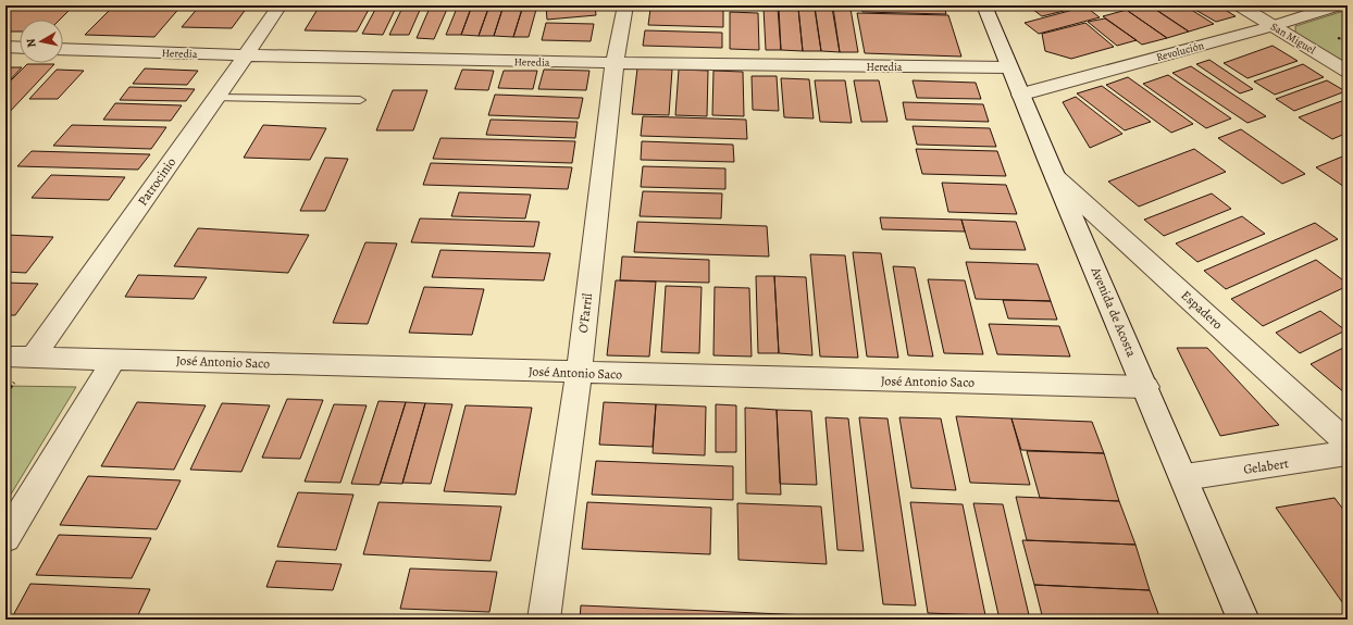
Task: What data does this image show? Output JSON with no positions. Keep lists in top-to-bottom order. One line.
{"streets":{"street":["San Miguel","Revolución","Heredia","Patrocinio","Espadero","Avenida de Acosta","O'Farril","José Antonio Saco","Gelabert"]},"crossings":[["San Miguel","Revolución"],["Revolución","Avenida de Acosta"],["Heredia","Patrocinio"],["Heredia","Avenida de Acosta"],["Heredia","O'Farril"],["Patrocinio","José Antonio Saco"],["Espadero","Avenida de Acosta"],["Avenida de Acosta","José Antonio Saco"],["Avenida de Acosta","Gelabert"],["O'Farril","José Antonio Saco"]],"north":"left"}
